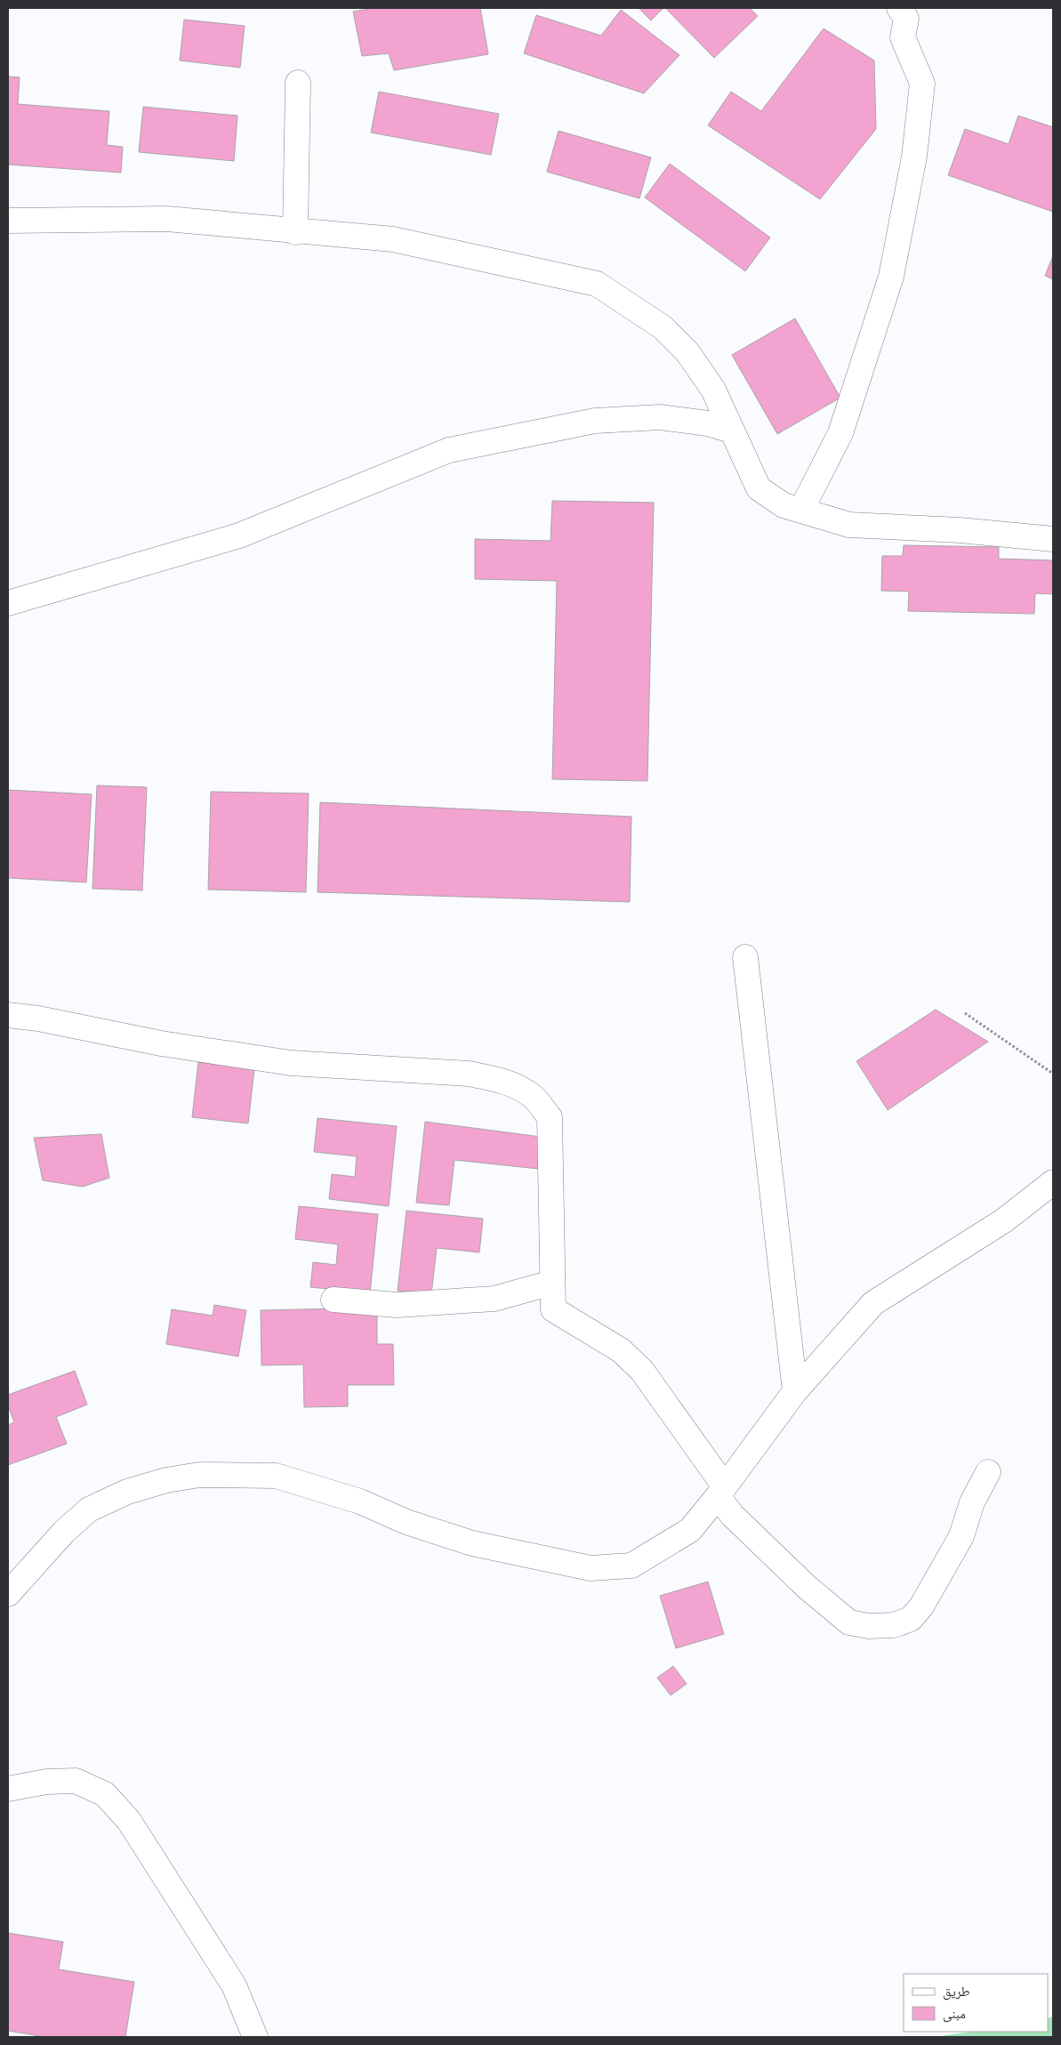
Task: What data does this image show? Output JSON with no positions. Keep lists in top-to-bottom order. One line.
{"legend":["طريق","مبنى"]}
